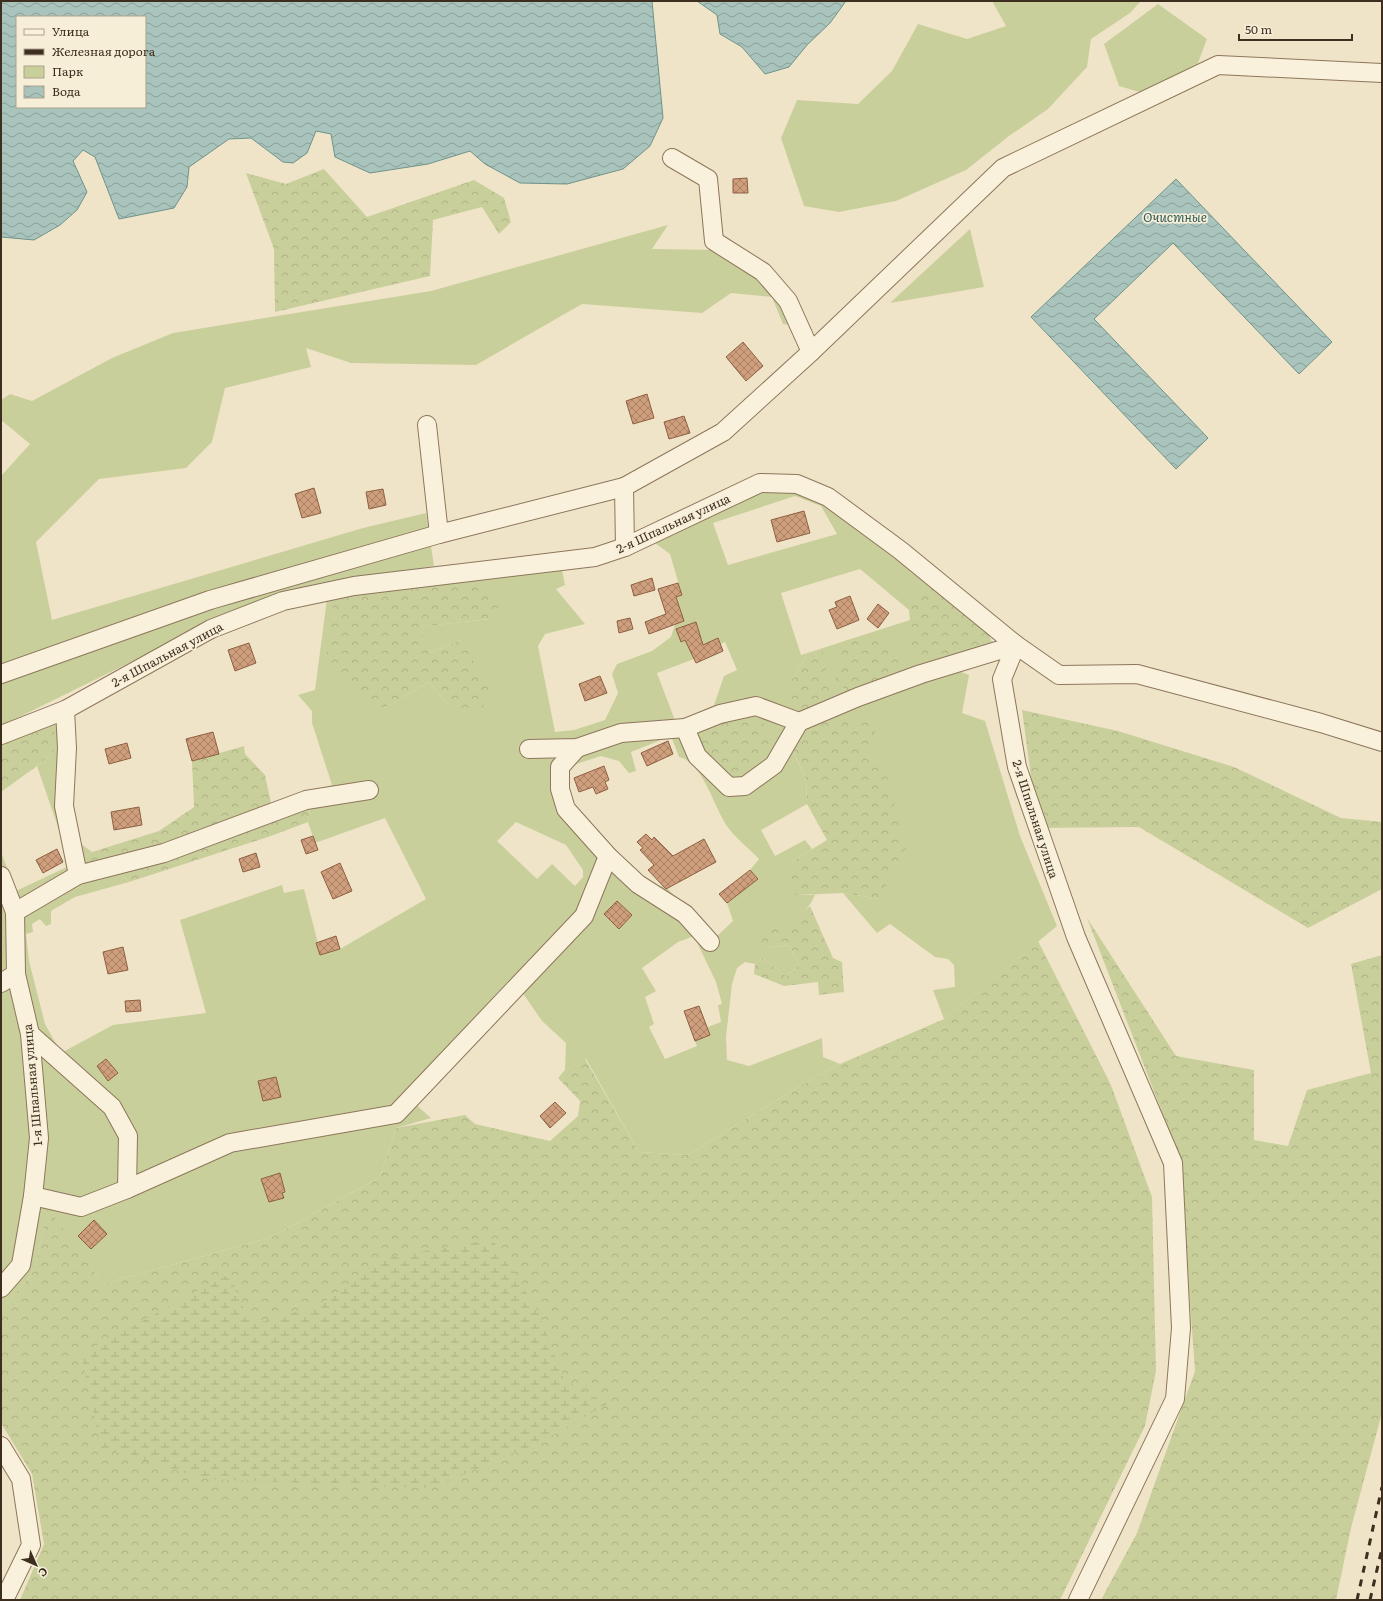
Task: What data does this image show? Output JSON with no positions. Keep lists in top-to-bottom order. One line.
{"streets":{"street":["2-я Шпальная улица","1-я Шпальная улица"]},"water":["Очистные"],"legend":["Улица","Железная дорога","Парк","Вода"],"scale_bar":"50 m","north":"bottom right"}
